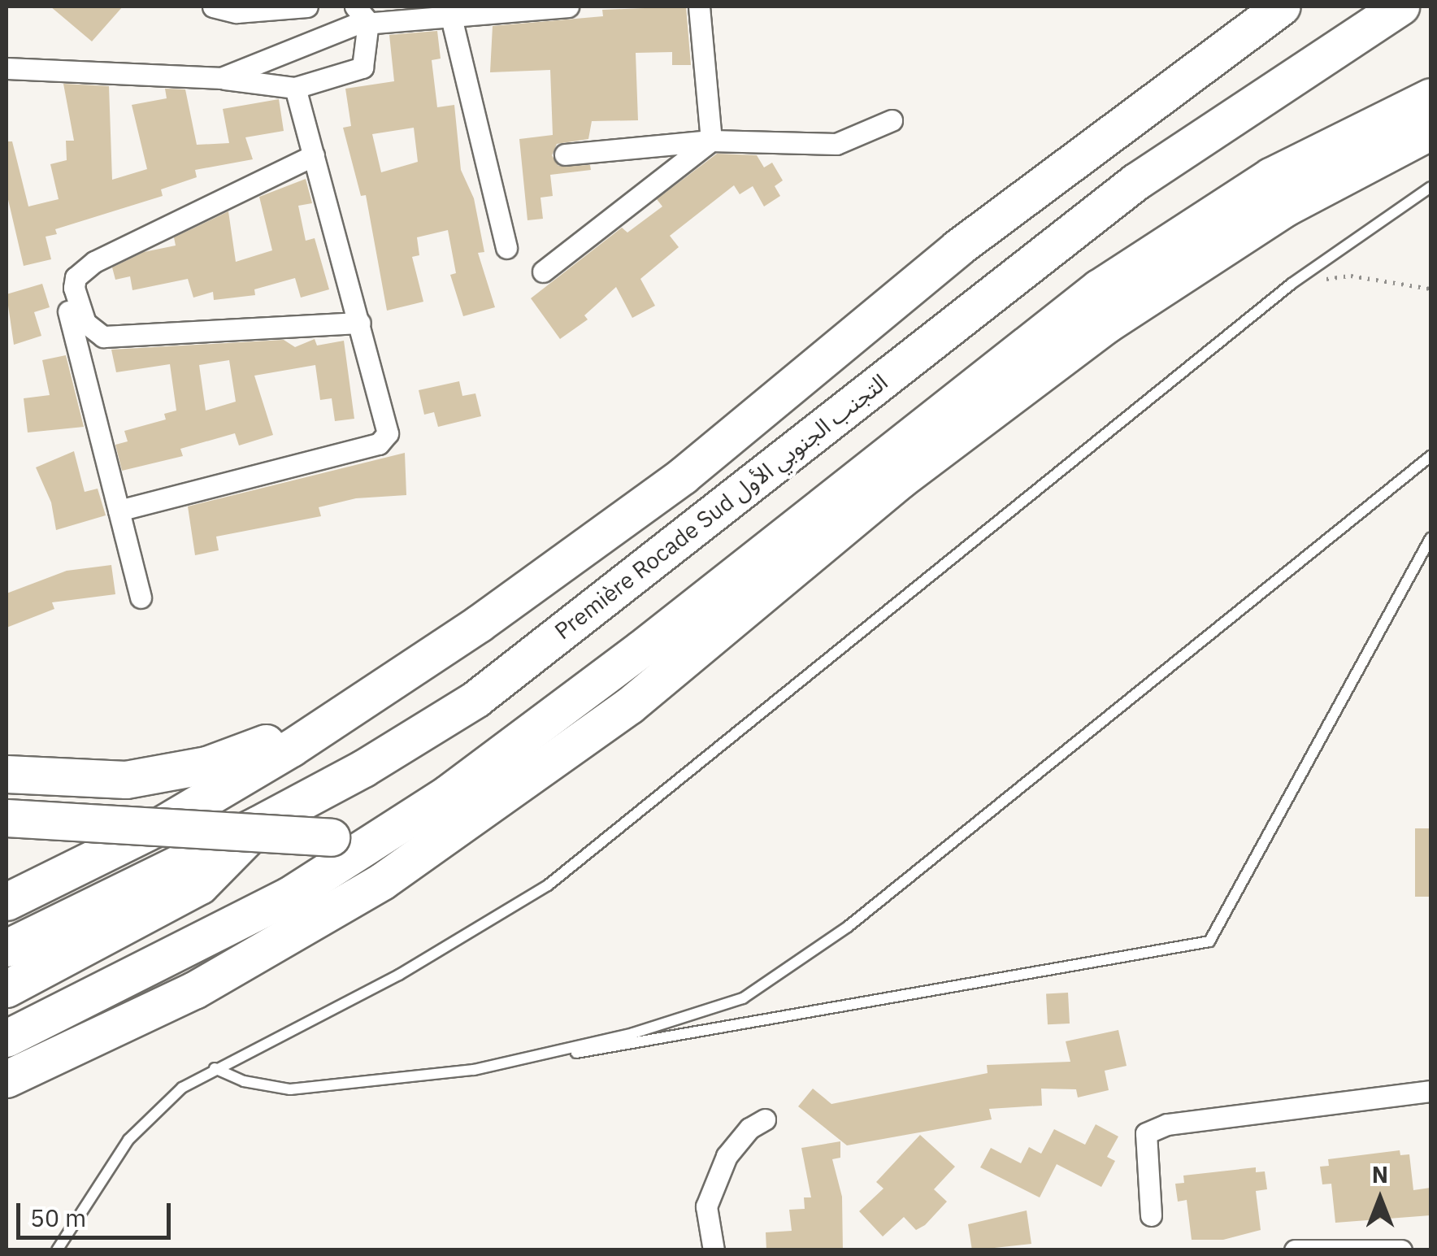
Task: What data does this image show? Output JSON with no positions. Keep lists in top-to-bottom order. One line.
{"streets":{"highway":["Première Rocade Sud التجنب الجنوبي الأول"]},"scale_bar":"50 m","north":"top"}
